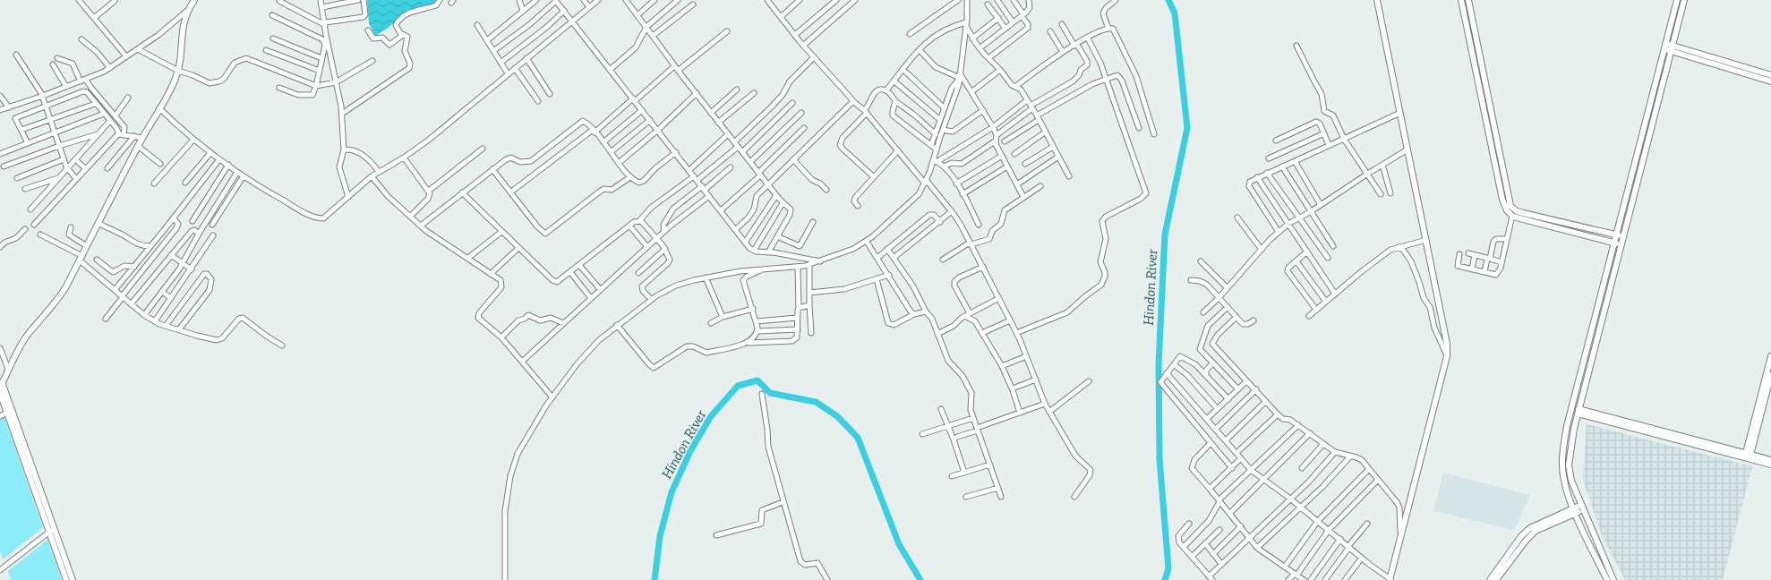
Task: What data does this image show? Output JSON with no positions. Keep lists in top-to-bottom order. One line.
{"water":["Hindon River"]}
